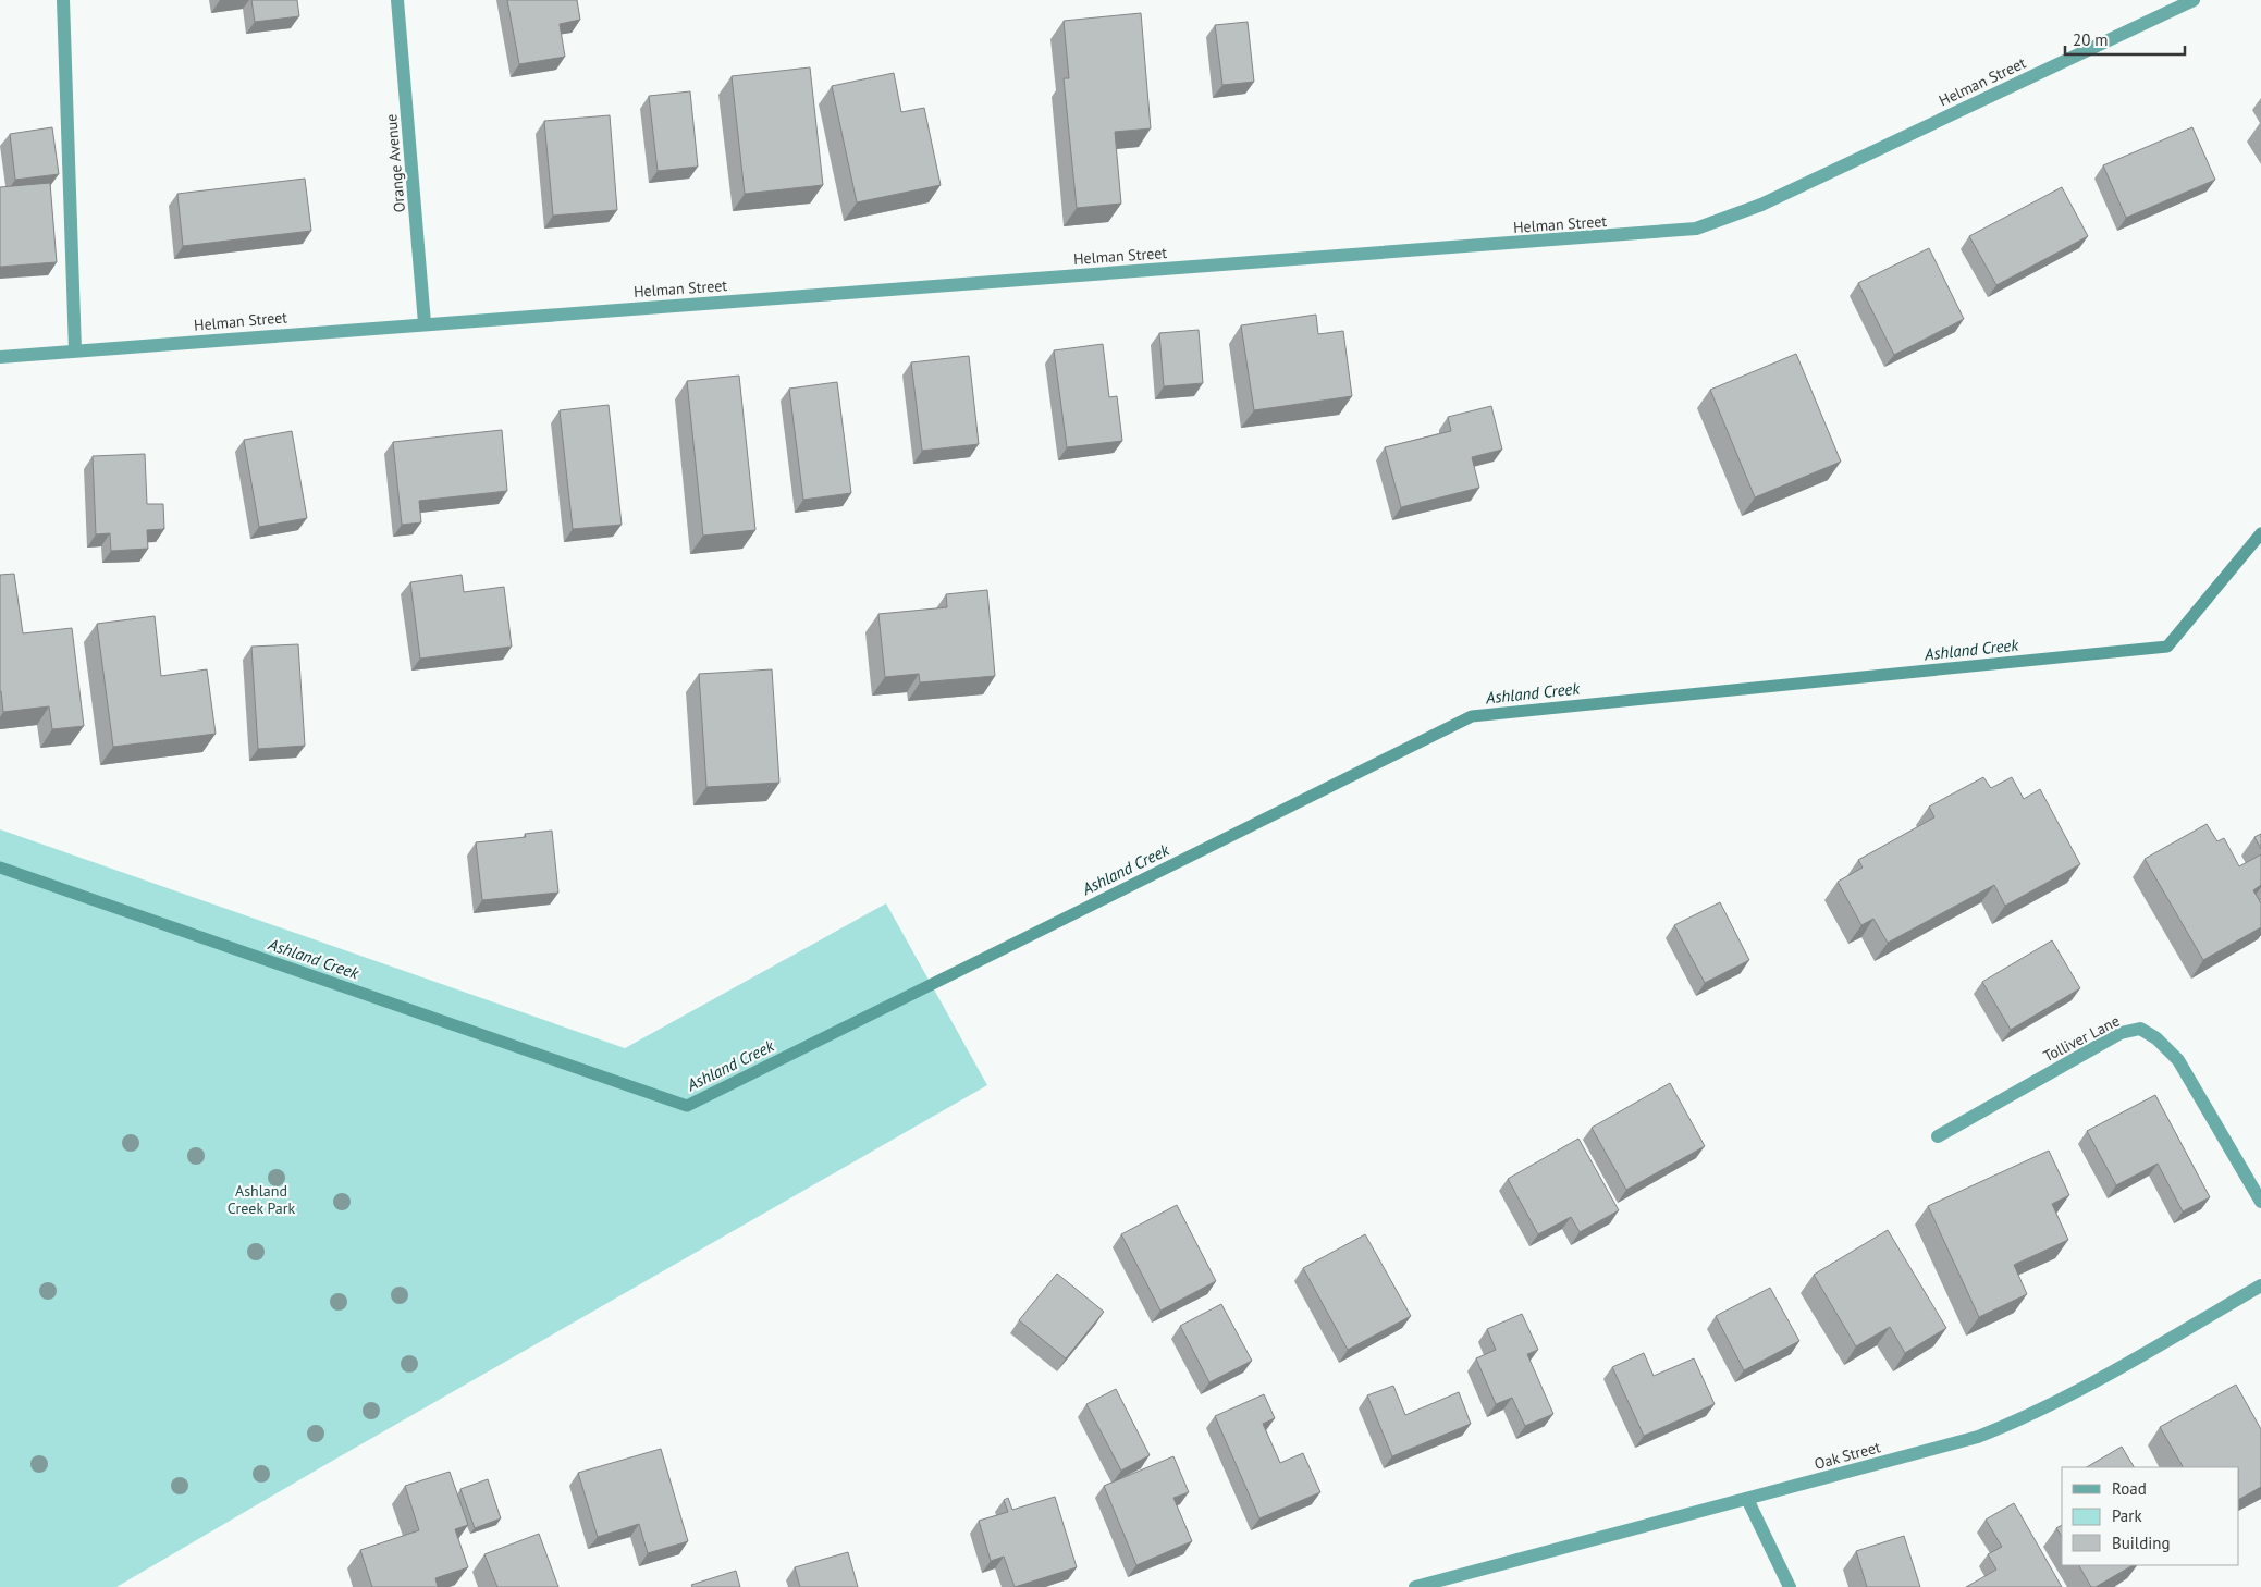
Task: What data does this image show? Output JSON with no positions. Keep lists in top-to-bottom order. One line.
{"streets":{"street":["Helman Street","Orange Avenue","Tolliver Lane","Oak Street"]},"crossings":[["Helman Street","Orange Avenue"]],"water":["Ashland Creek"],"parks":["Ashland Creek Park"],"legend":["Road","Park","Building"],"scale_bar":"20 m"}
